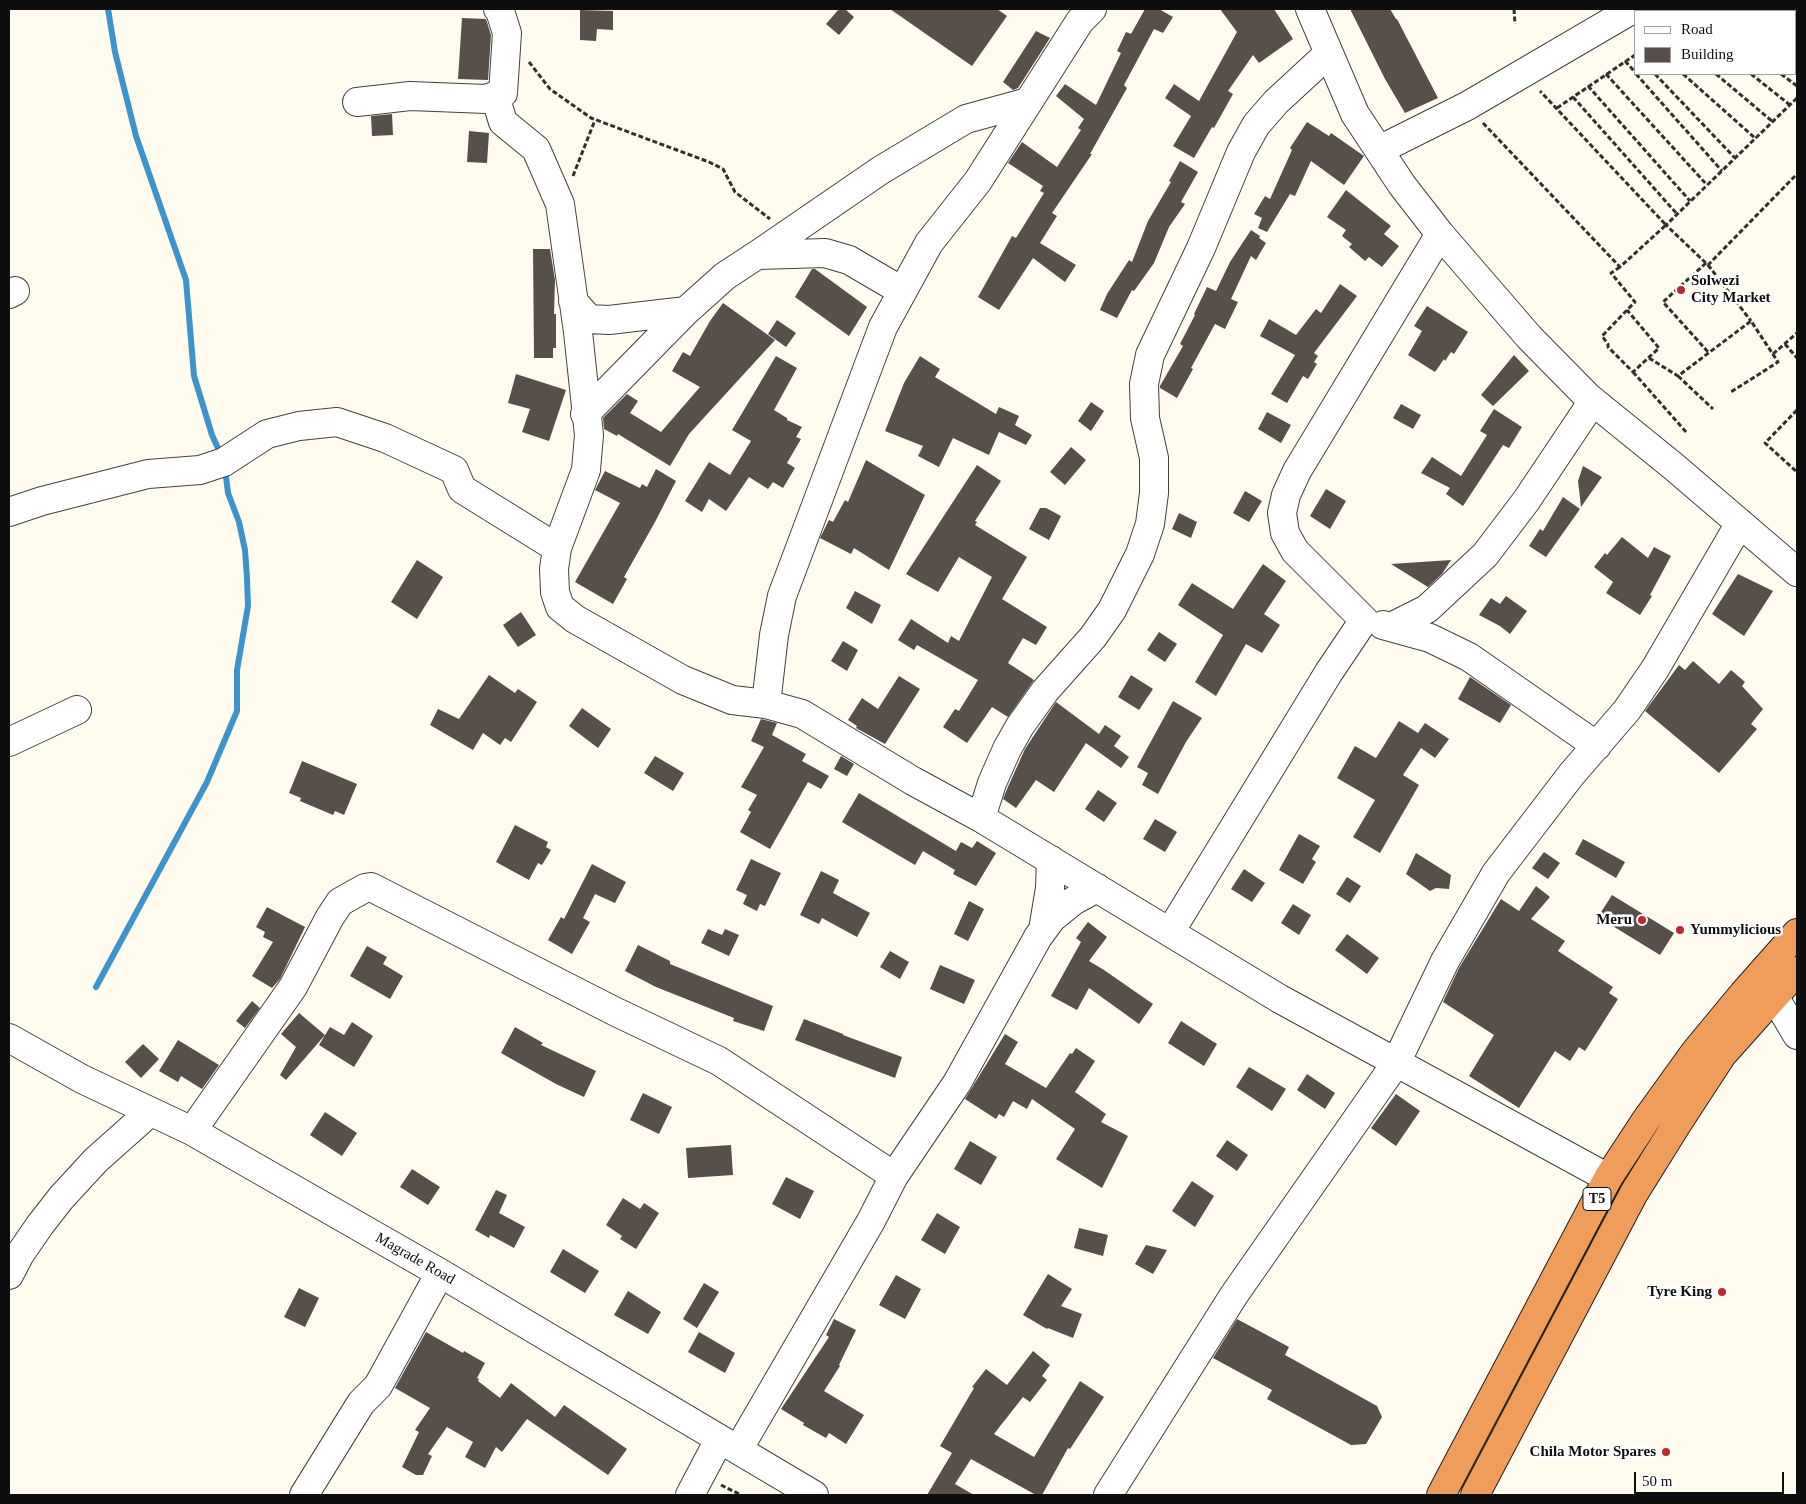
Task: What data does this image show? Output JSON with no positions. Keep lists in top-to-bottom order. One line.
{"streets":{"highway":["T5"],"street":["Magrade Road"]},"places":["Solwezi City Market","Meru","Yummylicious","Tyre King","Chila Motor Spares"],"legend":["Road","Building"],"scale_bar":"50 m"}
